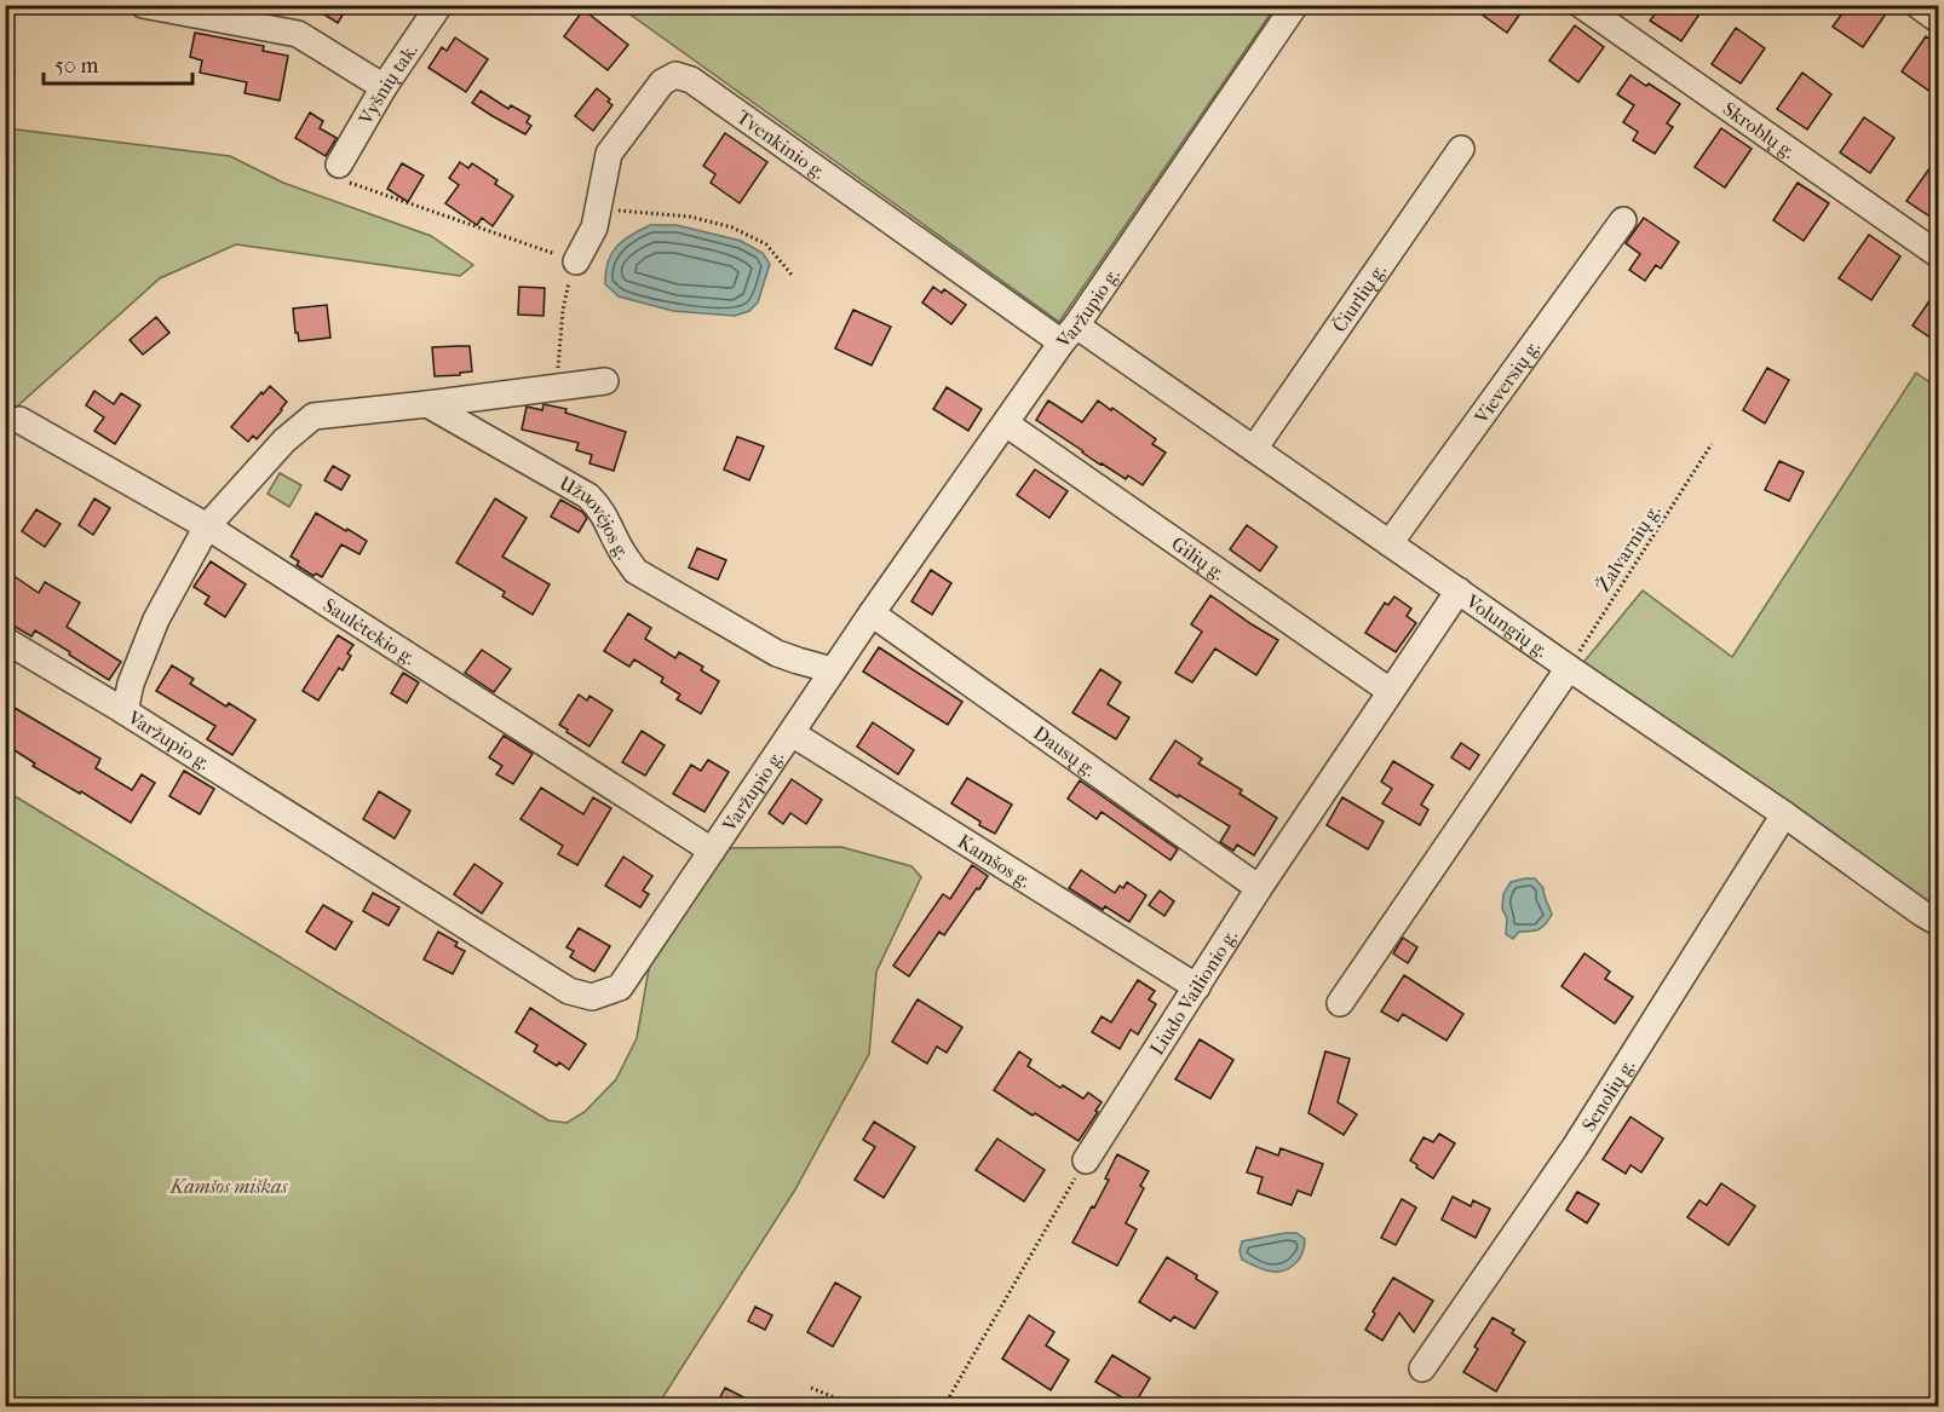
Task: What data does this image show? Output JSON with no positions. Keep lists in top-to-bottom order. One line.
{"streets":{"street":["Vyšnių tak.","Skroblų g.","Tvenkinio g.","Čiurlių g.","Varžupio g.","Vieversių g.","Užuovėjos g.","Gilių g.","Volungių g.","Saulėtekio g.","Dausų g.","Kamšos g.","Liudo Vailionio g.","Senolių g."],"path":["Žalvarnių g."]},"crossings":[["Tvenkinio g.","Varžupio g."],["Tvenkinio g.","Volungių g."],["Čiurlių g.","Volungių g."],["Varžupio g.","Užuovėjos g."],["Varžupio g.","Gilių g."],["Varžupio g.","Volungių g."],["Varžupio g.","Saulėtekio g."],["Varžupio g.","Dausų g."],["Varžupio g.","Kamšos g."],["Vieversių g.","Volungių g."],["Žalvarnių g.","Volungių g."],["Gilių g.","Liudo Vailionio g."],["Volungių g.","Liudo Vailionio g."],["Volungių g.","Senolių g."],["Dausų g.","Liudo Vailionio g."],["Kamšos g.","Liudo Vailionio g."]],"parks":["Kamšos miškas"],"scale_bar":"50 m"}
